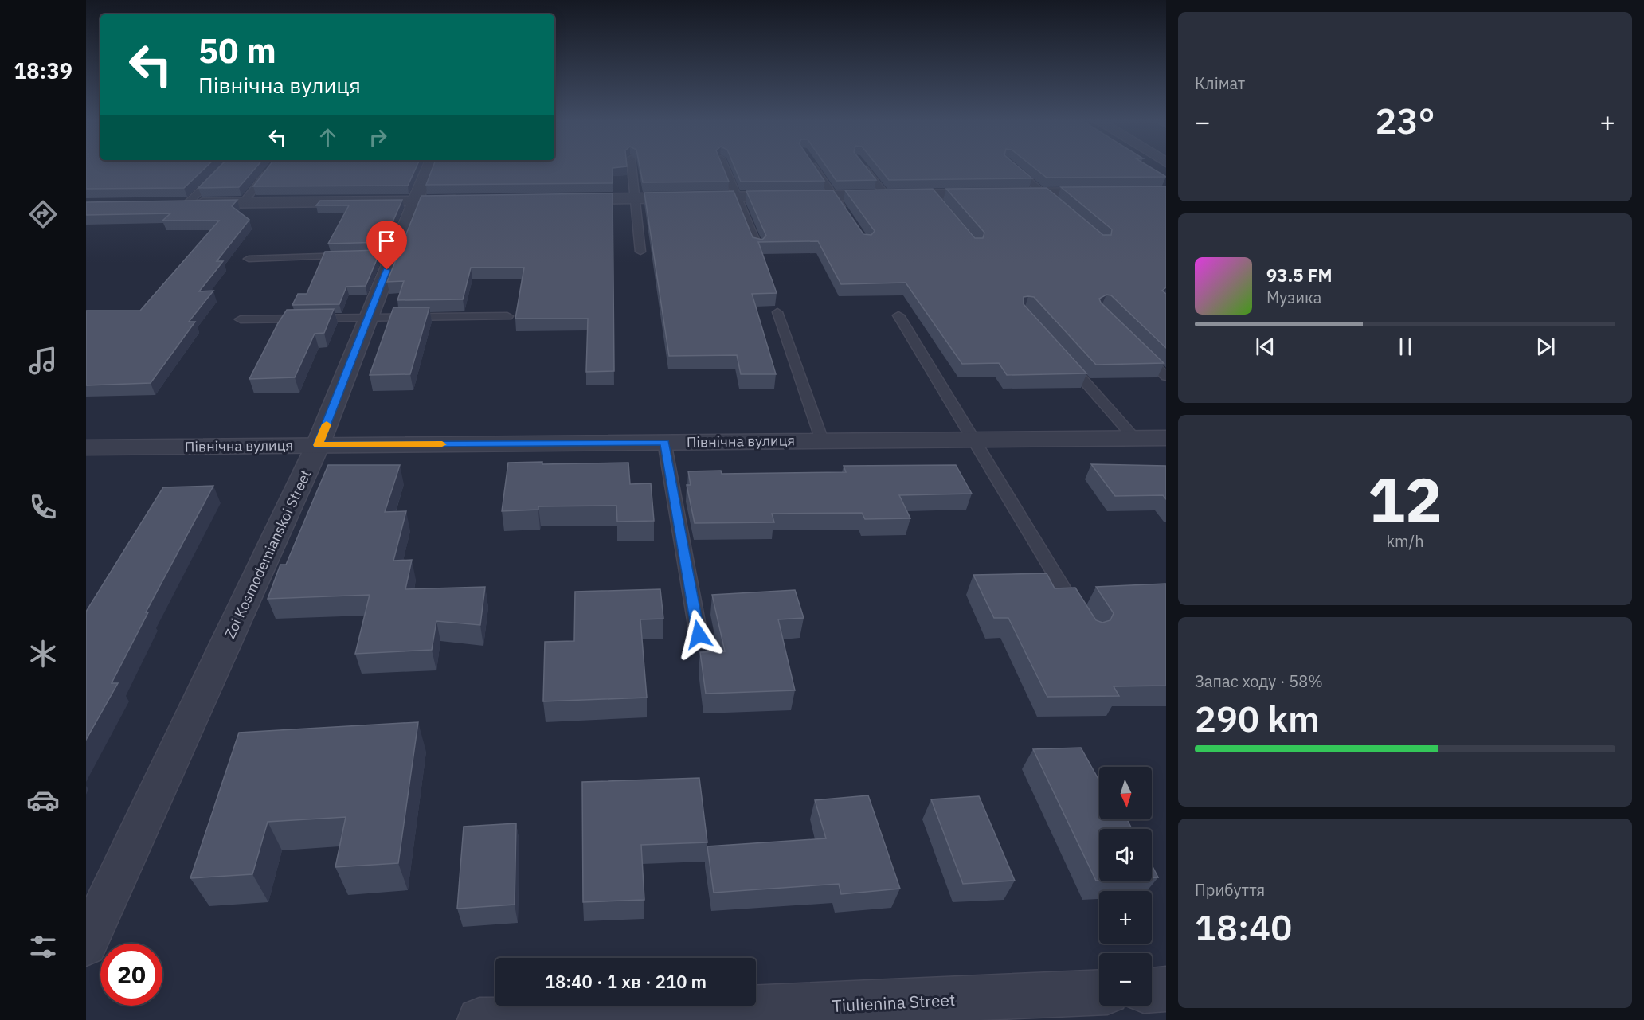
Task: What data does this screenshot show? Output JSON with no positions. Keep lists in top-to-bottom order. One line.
{"streets":{"street":["Північна вулиця","Zoi Kosmodemianskoi Street","Tiulienina Street"]},"crossings":[["Північна вулиця","Zoi Kosmodemianskoi Street"]],"north":"bottom","page":{"tabs":"18:39","tile":["Клімат",["12","km/h"],["Запас ходу · 58%","290 km"],["Прибуття","18:40"]],"turn":["50 m","Північна вулиця"],"heat":["−","23°","+"],"song":["93.5 FM","Музика"],"map_buttons":["+","−"],"limit":"20","trip":"18:40 · 1 хв · 210 m"}}
